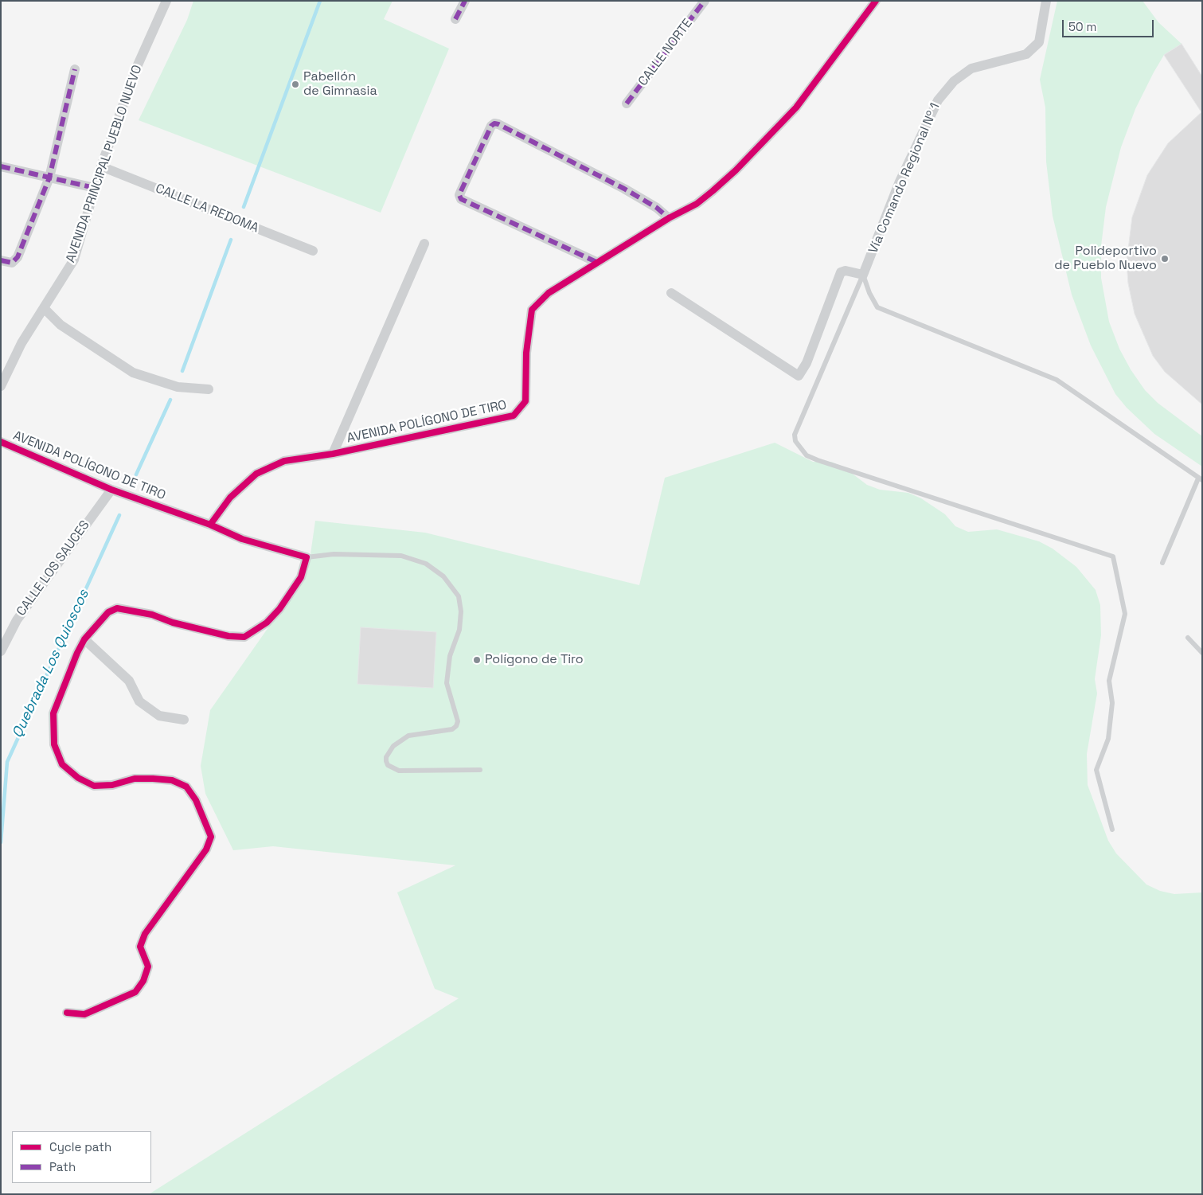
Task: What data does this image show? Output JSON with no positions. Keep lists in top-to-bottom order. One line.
{"streets":{"street":["CALLE NORTE","AVENIDA PRINCIPAL PUEBLO NUEVO","Vía Comando Regional Nº 1","CALLE LA REDOMA","AVENIDA POLÍGONO DE TIRO","CALLE LOS SAUCES"]},"crossings":[["AVENIDA PRINCIPAL PUEBLO NUEVO","CALLE LA REDOMA"],["AVENIDA POLÍGONO DE TIRO","CALLE LOS SAUCES"]],"water":["Quebrada Los Quioscos"],"places":["Pabellón de Gimnasia","Polideportivo de Pueblo Nuevo","Polígono de Tiro"],"legend":["Cycle path","Path"],"scale_bar":"50 m"}
